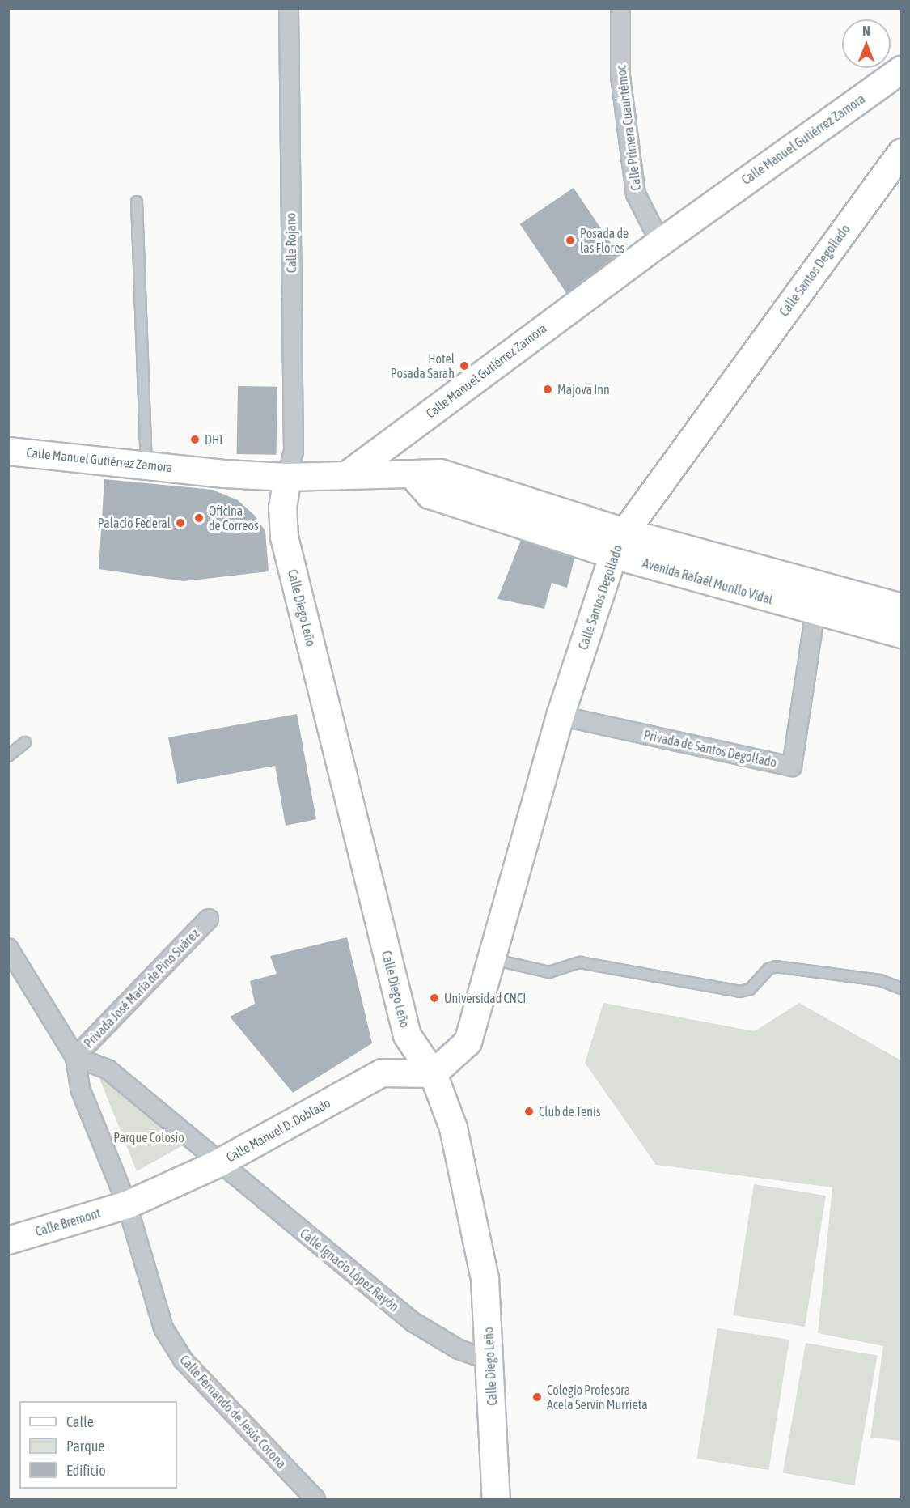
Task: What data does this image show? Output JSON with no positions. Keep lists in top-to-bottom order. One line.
{"streets":{"main road":["Calle Manuel Gutiérrez Zamora","Calle Santos Degollado","Avenida Rafaél Murillo Vidal","Calle Diego Leño","Calle Manuel D. Doblado","Calle Bremont"],"street":["Calle Primera Cuauhtémoc","Calle Rojano","Privada de Santos Degollado","Privada José María de Pino Suárez","Calle Ignacio López Rayón","Calle Fernando de Jesús Corona"]},"crossings":[["Calle Primera Cuauhtémoc","Calle Manuel Gutiérrez Zamora"],["Calle Manuel Gutiérrez Zamora","Calle Rojano"],["Calle Manuel Gutiérrez Zamora","Avenida Rafaél Murillo Vidal"],["Calle Manuel Gutiérrez Zamora","Calle Diego Leño"],["Calle Rojano","Calle Diego Leño"],["Calle Santos Degollado","Avenida Rafaél Murillo Vidal"],["Calle Santos Degollado","Calle Diego Leño"],["Calle Santos Degollado","Privada de Santos Degollado"],["Calle Santos Degollado","Calle Manuel D. Doblado"],["Avenida Rafaél Murillo Vidal","Privada de Santos Degollado"],["Calle Diego Leño","Calle Manuel D. Doblado"],["Calle Diego Leño","Calle Ignacio López Rayón"],["Privada José María de Pino Suárez","Calle Ignacio López Rayón"],["Privada José María de Pino Suárez","Calle Fernando de Jesús Corona"],["Calle Manuel D. Doblado","Calle Bremont"],["Calle Manuel D. Doblado","Calle Ignacio López Rayón"],["Calle Manuel D. Doblado","Calle Fernando de Jesús Corona"],["Calle Bremont","Calle Fernando de Jesús Corona"],["Calle Ignacio López Rayón","Calle Fernando de Jesús Corona"]],"parks":["Parque Colosio"],"places":["Posada de las Flores","Hotel Posada Sarah","Majova Inn","DHL","Oficina de Correos","Palacio Federal","Universidad CNCI","Club de Tenis","Colegio Profesora Acela Servín Murrieta"],"legend":["Calle","Parque","Edificio"],"north":"top"}
